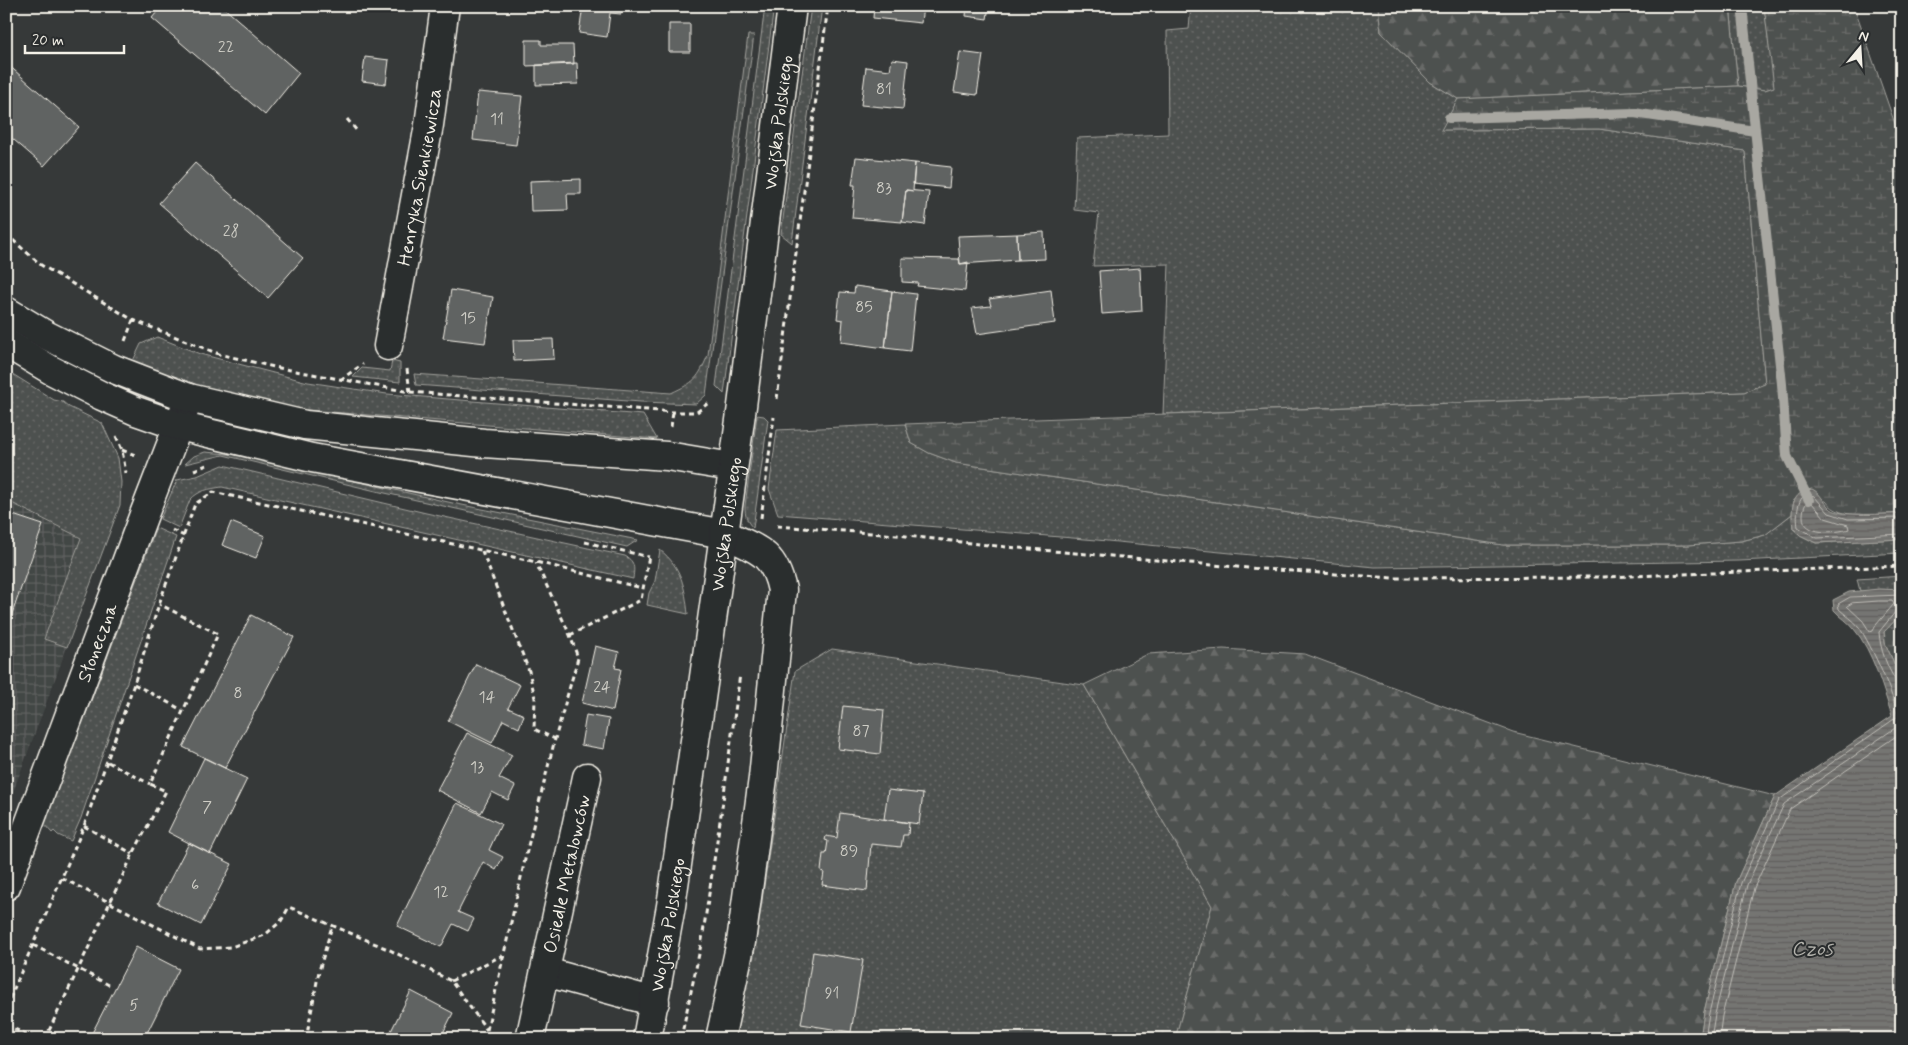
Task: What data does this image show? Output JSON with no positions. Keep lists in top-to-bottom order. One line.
{"streets":{"street":["Wojska Polskiego","Henryka Sienkiewicza","Słoneczna","Osiedle Metalowców"]},"crossings":[["Wojska Polskiego","Osiedle Metalowców"]],"water":["Czos"],"house_numbers":["22","81","11","83","28","85","15","24","8","14","87","13","7","89","6","12","91","5"],"scale_bar":"20 m","north":"top"}
